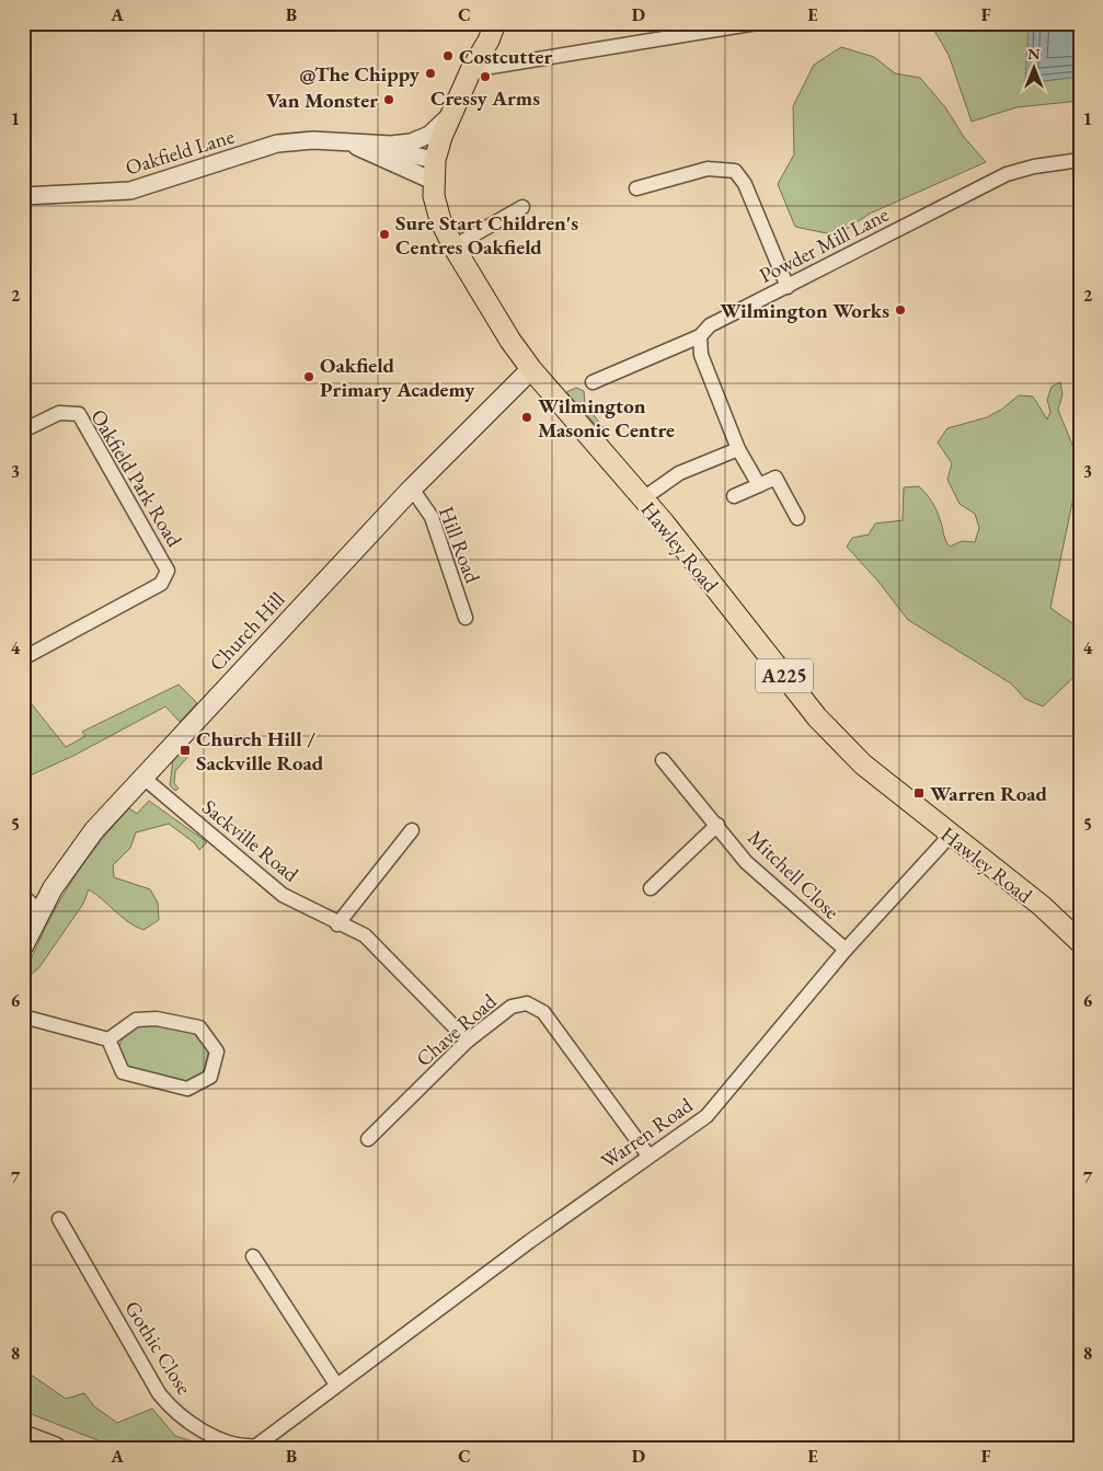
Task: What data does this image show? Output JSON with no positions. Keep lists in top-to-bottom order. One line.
{"streets":{"main road":["Hawley Road","Church Hill","A225"],"street":["Oakfield Lane","Powder Mill Lane","Oakfield Park Road","Hill Road","Sackville Road","Mitchell Close","Chave Road","Warren Road","Gothic Close"]},"crossings":[["Oakfield Lane","Hawley Road"],["Hill Road","Church Hill"],["Hawley Road","Church Hill"],["Hawley Road","A225"],["Hawley Road","Warren Road"],["Church Hill","Sackville Road"],["Sackville Road","Chave Road"],["Mitchell Close","Warren Road"],["Chave Road","Warren Road"],["Warren Road","Gothic Close"]],"places":{"other":["Costcutter","@The Chippy","Cressy Arms","Van Monster","Sure Start Children's Centres Oakfield","Wilmington Works","Oakfield Primary Academy","Wilmington Masonic Centre"],"transit":["Church Hill / Sackville Road","Warren Road"]},"north":"top","grid":{"columns":["A","B","C","D","E","F"],"rows":["1","2","3","4","5","6","7","8"]}}
